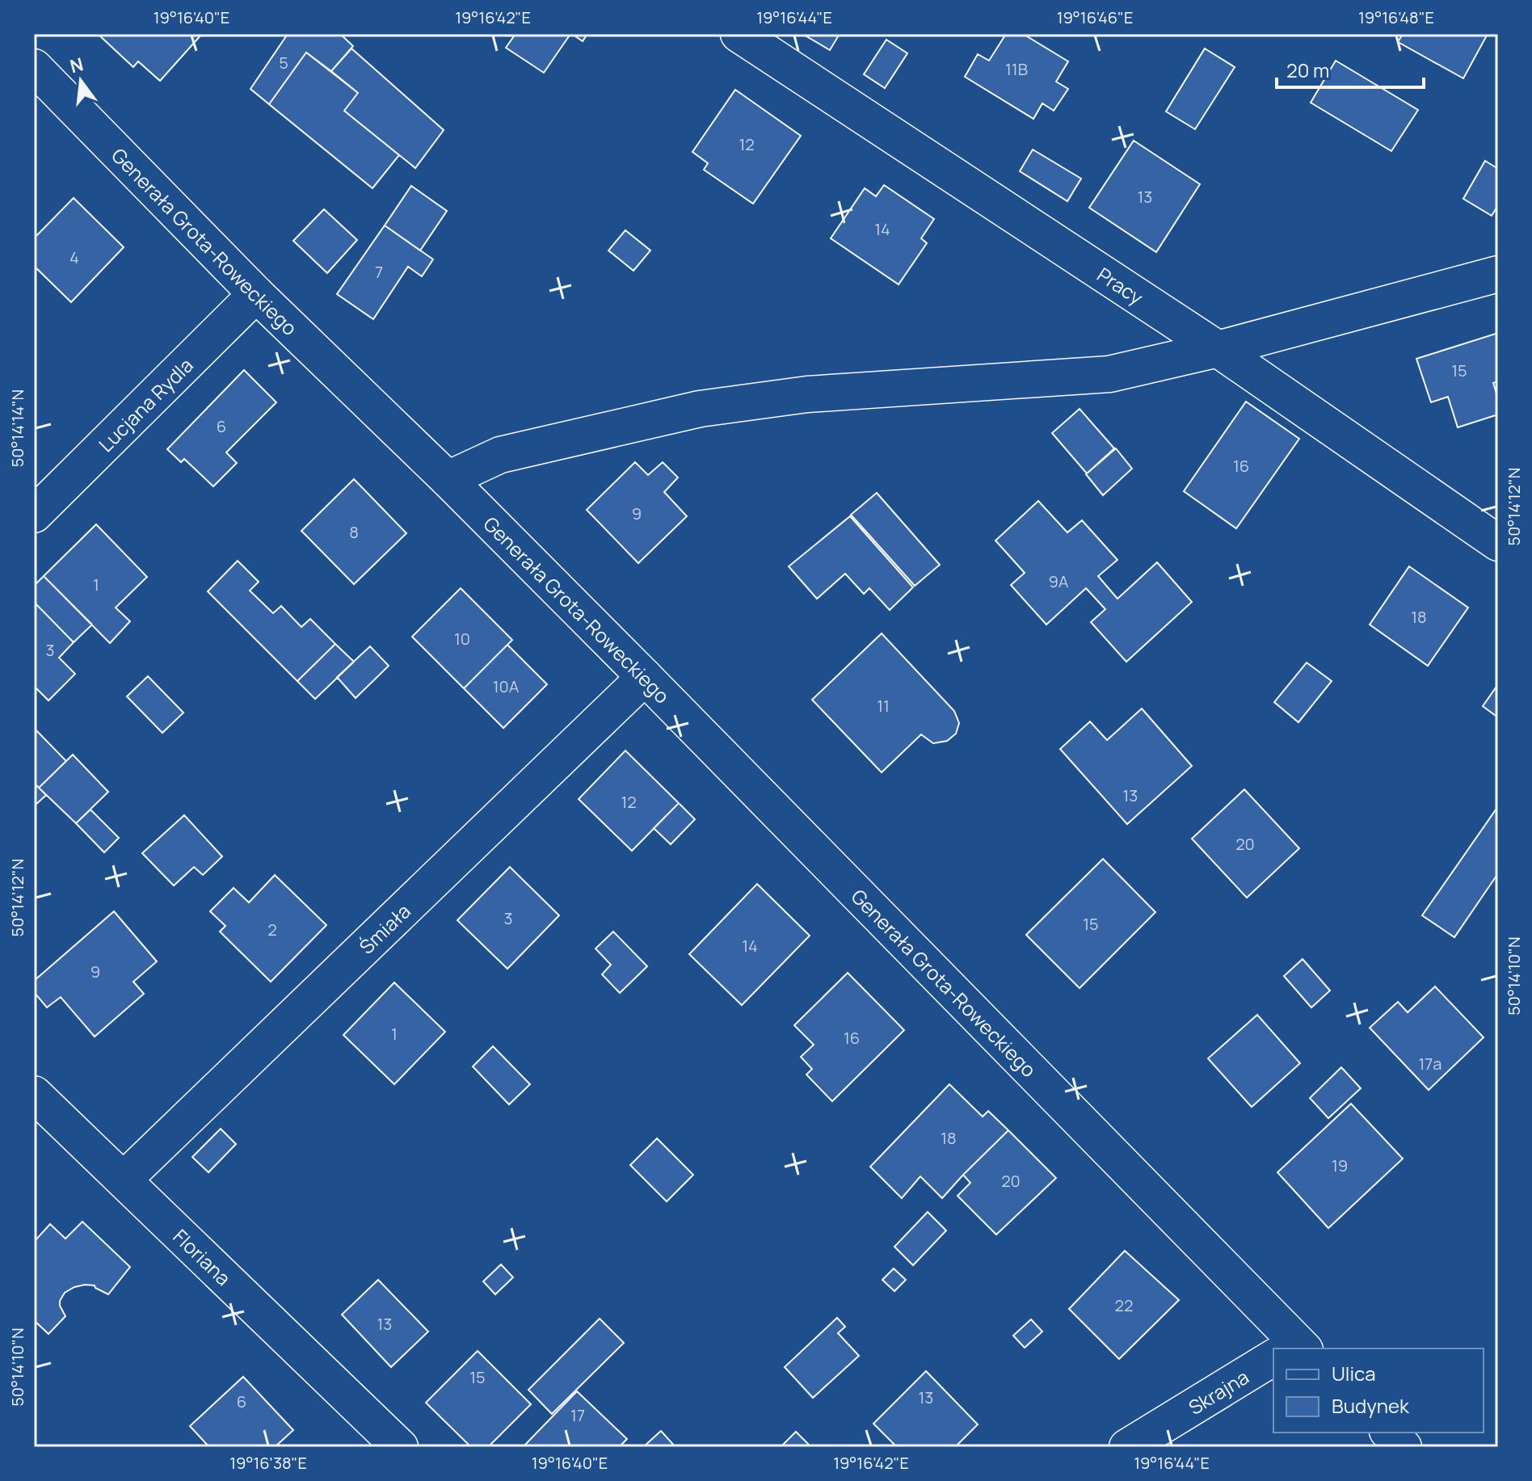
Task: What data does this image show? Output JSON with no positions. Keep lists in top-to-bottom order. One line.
{"streets":{"street":["Generała Grota-Roweckiego","Pracy","Lucjana Rydla","Śmiała","Floriana","Skrajna"]},"crossings":[["Generała Grota-Roweckiego","Lucjana Rydla"],["Generała Grota-Roweckiego","Śmiała"],["Śmiała","Floriana"]],"house_numbers":["5","11B","12","13","14","4","7","15","6","16","9","8","9A","1","18","10","3","10A","11","13","12","20","3","15","2","14","9","1","16","17a","18","19","20","22","13","15","13","6","17"],"legend":["Ulica","Budynek"],"scale_bar":"20 m","north":"top","coordinates":["19°16'40\"E","19°16'42\"E","19°16'44\"E","19°16'46\"E","19°16'48\"E","50°14'14\"N","50°14'12\"N","50°14'10\"N","19°16'38\"E"]}
